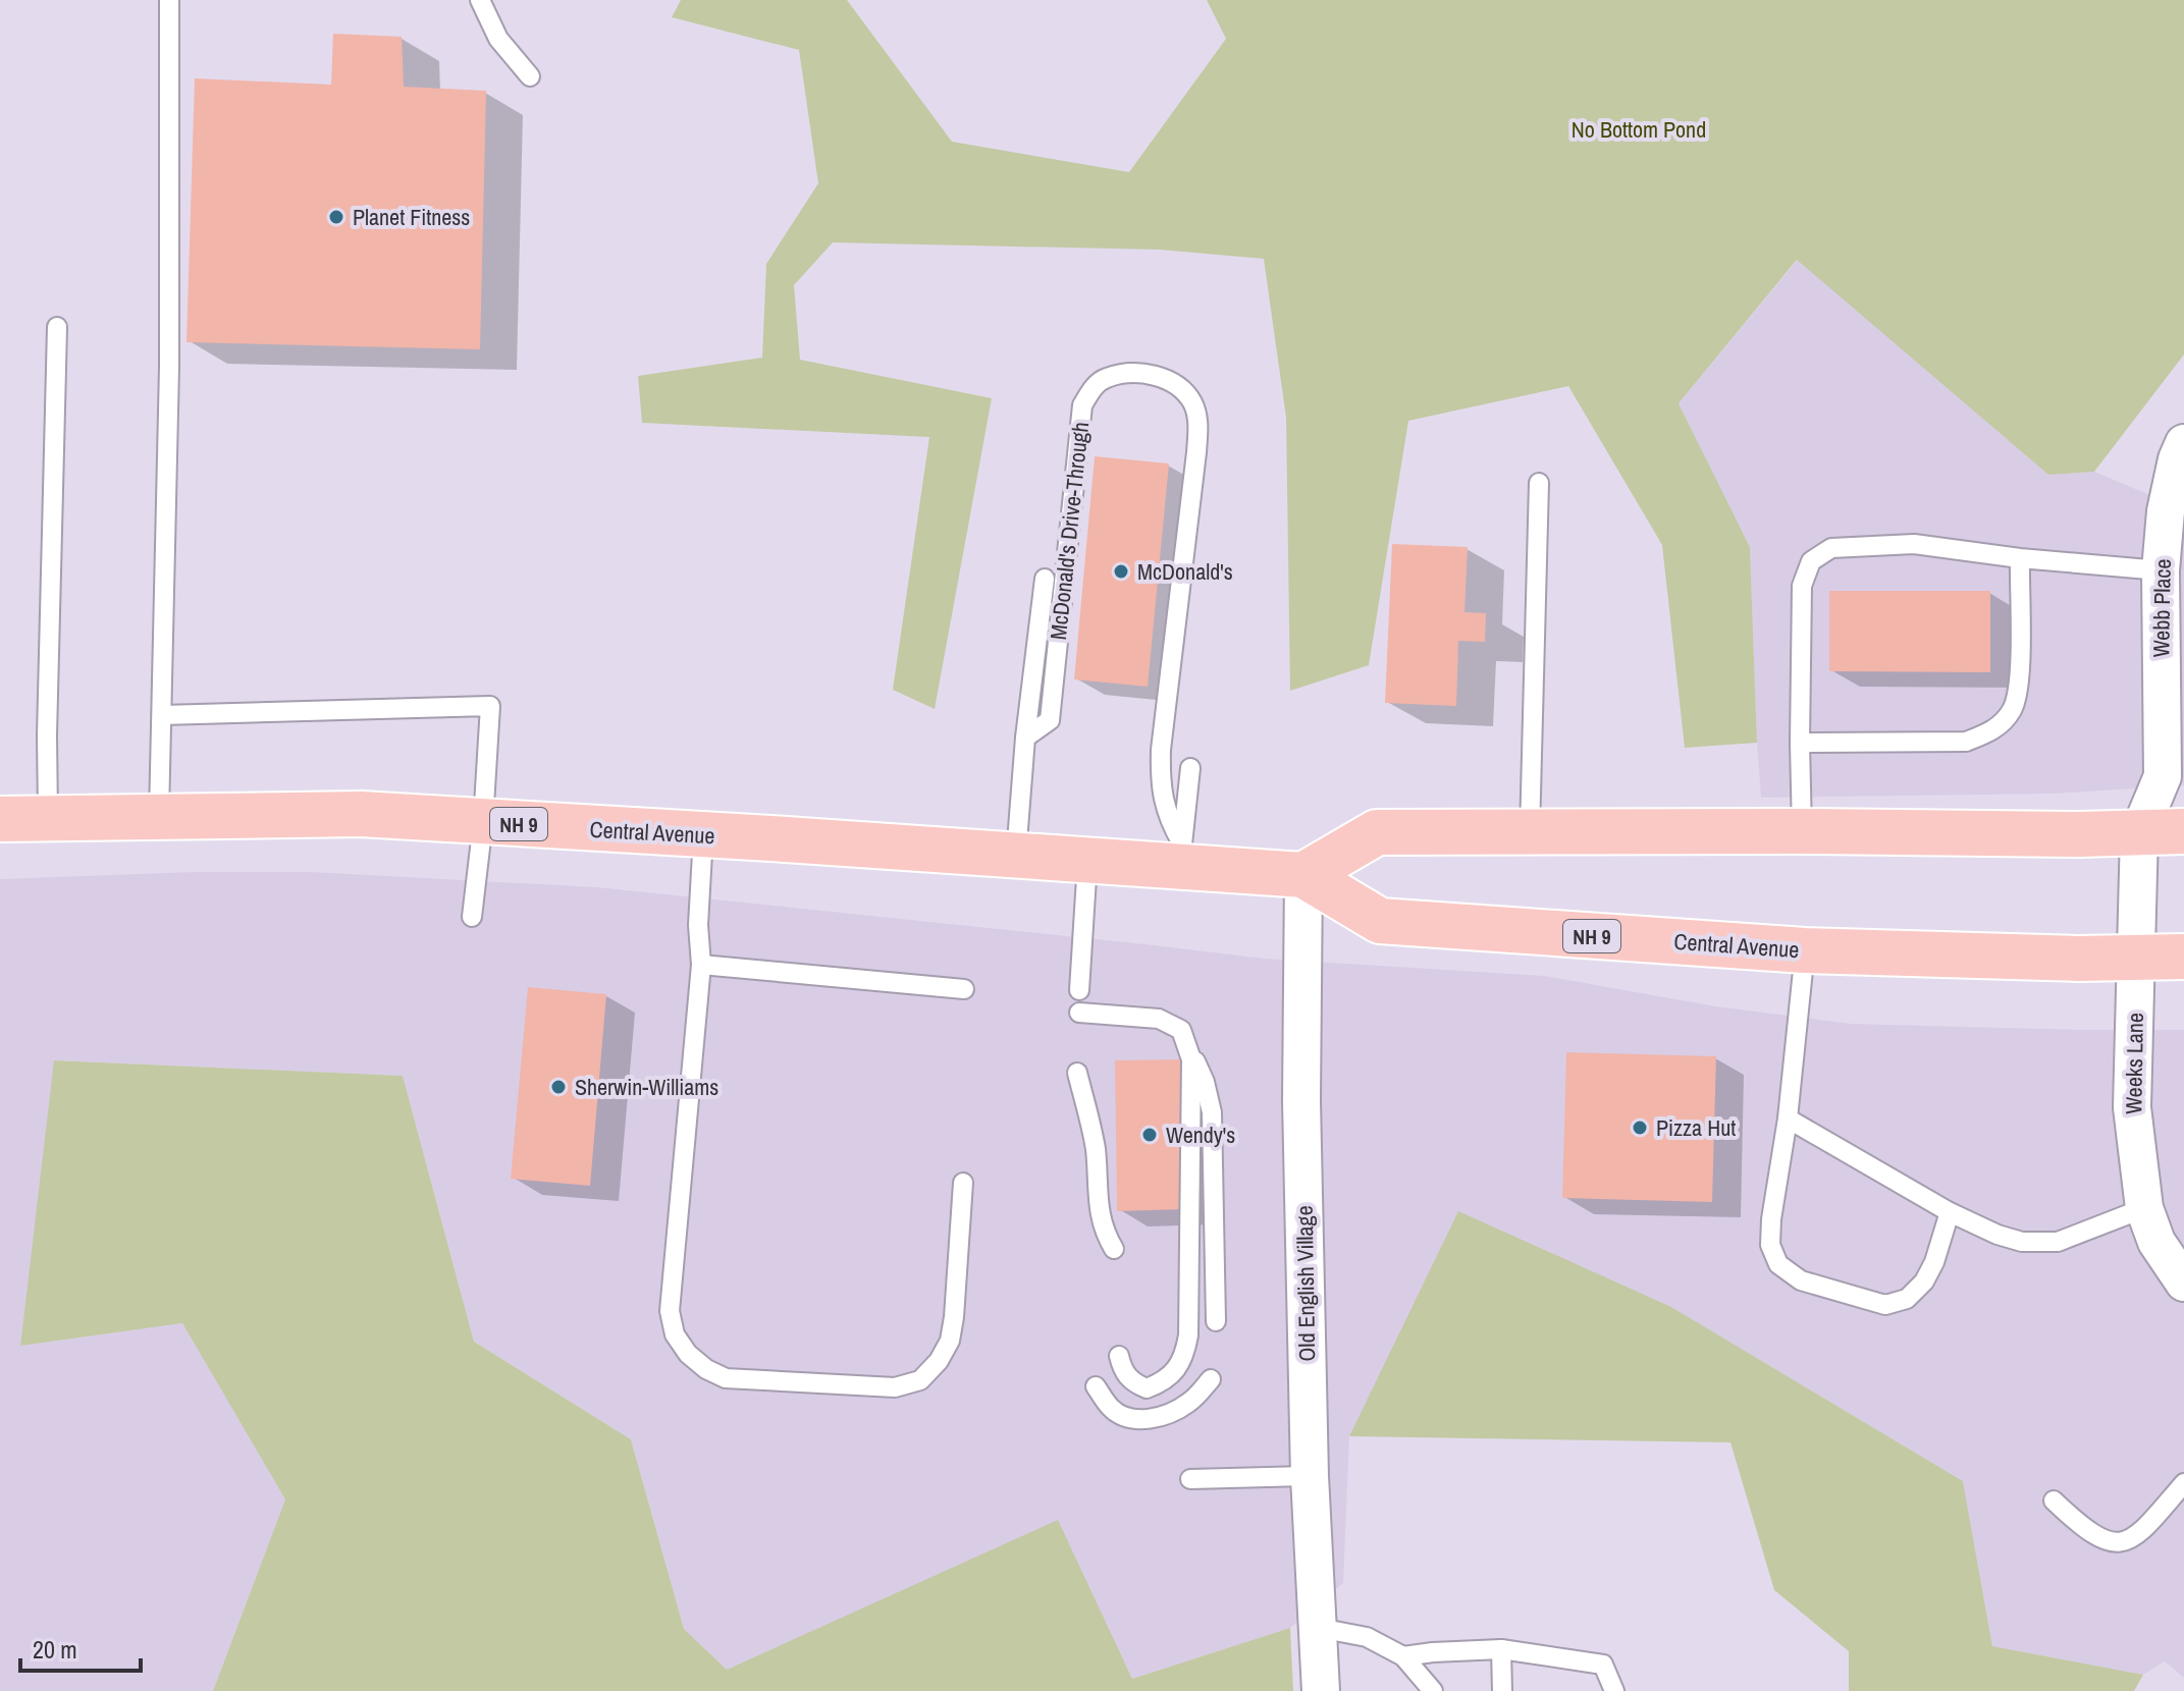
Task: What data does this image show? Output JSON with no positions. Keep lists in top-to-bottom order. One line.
{"streets":{"main road":["NH 9","Central Avenue"],"street":["Webb Place","Weeks Lane","Old English Village"],"lane":["McDonald's Drive-Through"]},"crossings":[["McDonald's Drive-Through","Central Avenue"],["Webb Place","Weeks Lane"],["Central Avenue","Weeks Lane"],["Central Avenue","Old English Village"]],"parks":["No Bottom Pond"],"places":["Planet Fitness","McDonald's","Sherwin-Williams","Pizza Hut","Wendy's"],"scale_bar":"20 m"}
